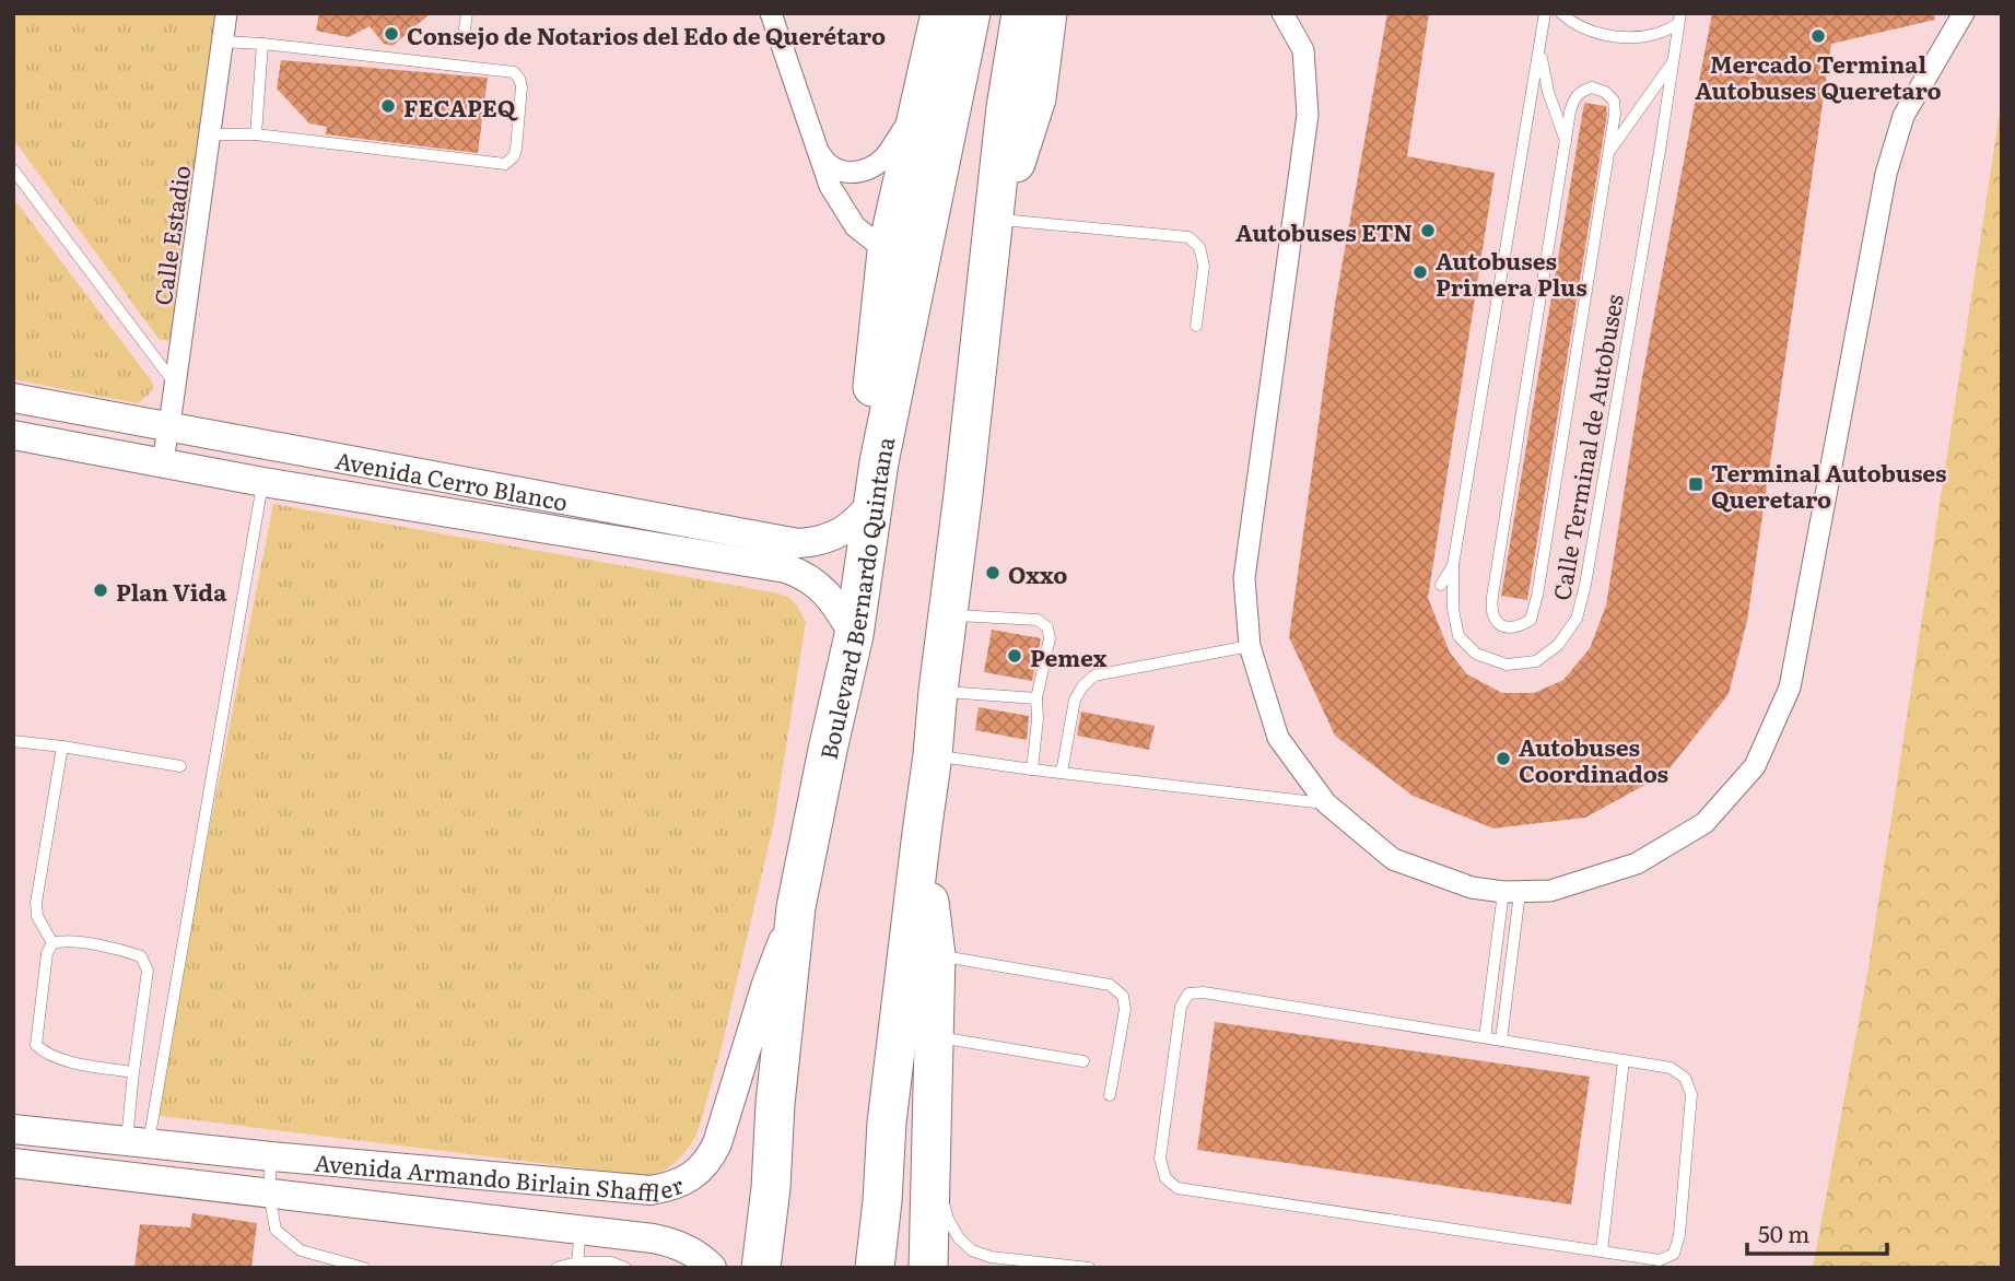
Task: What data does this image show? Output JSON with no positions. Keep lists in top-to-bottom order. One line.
{"streets":{"highway":["Boulevard Bernardo Quintana"],"main road":["Avenida Cerro Blanco","Avenida Armando Birlain Shaffler"],"street":["Calle Estadio"],"lane":["Calle Terminal de Autobuses"]},"crossings":[["Calle Estadio","Avenida Cerro Blanco"],["Avenida Cerro Blanco","Boulevard Bernardo Quintana"],["Boulevard Bernardo Quintana","Avenida Armando Birlain Shaffler"]],"places":{"other":["Consejo de Notarios del Edo de Querétaro","Mercado Terminal Autobuses Queretaro","FECAPEQ","Autobuses ETN","Autobuses Primera Plus","Oxxo","Plan Vida","Pemex","Autobuses Coordinados"],"transit":["Terminal Autobuses Queretaro"]},"scale_bar":"50 m"}
